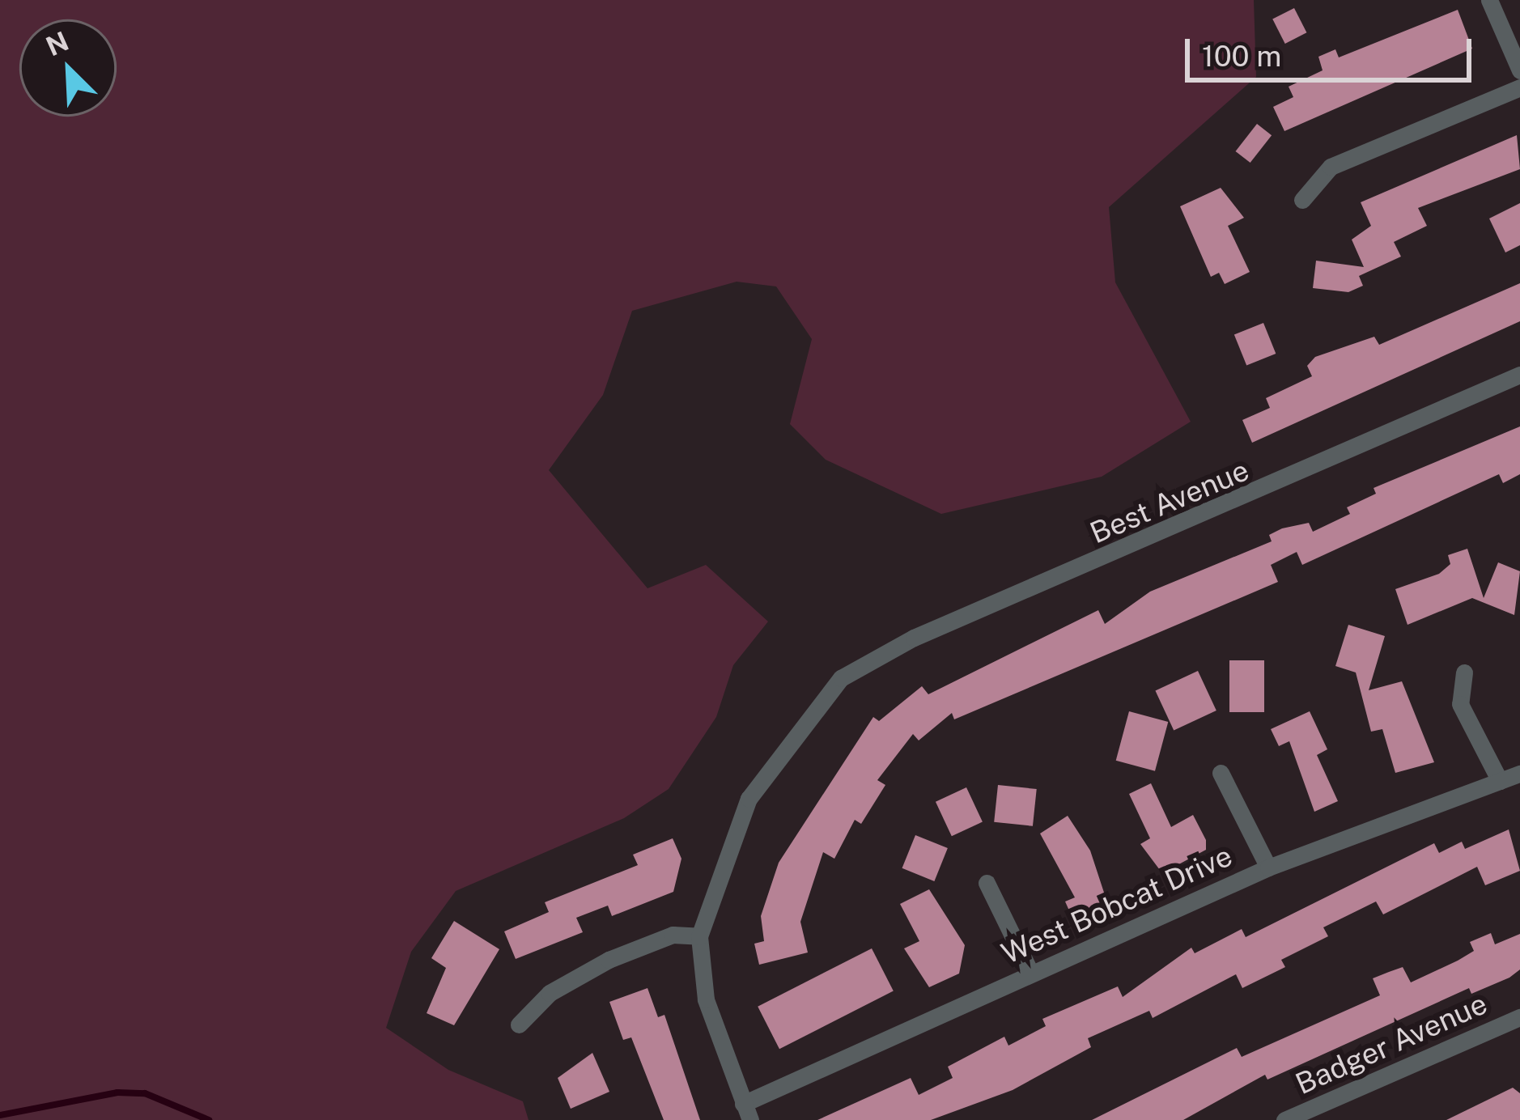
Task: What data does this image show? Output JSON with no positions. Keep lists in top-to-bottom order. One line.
{"streets":{"street":["Best Avenue","West Bobcat Drive","Badger Avenue"]},"scale_bar":"100 m","north":"top left"}
